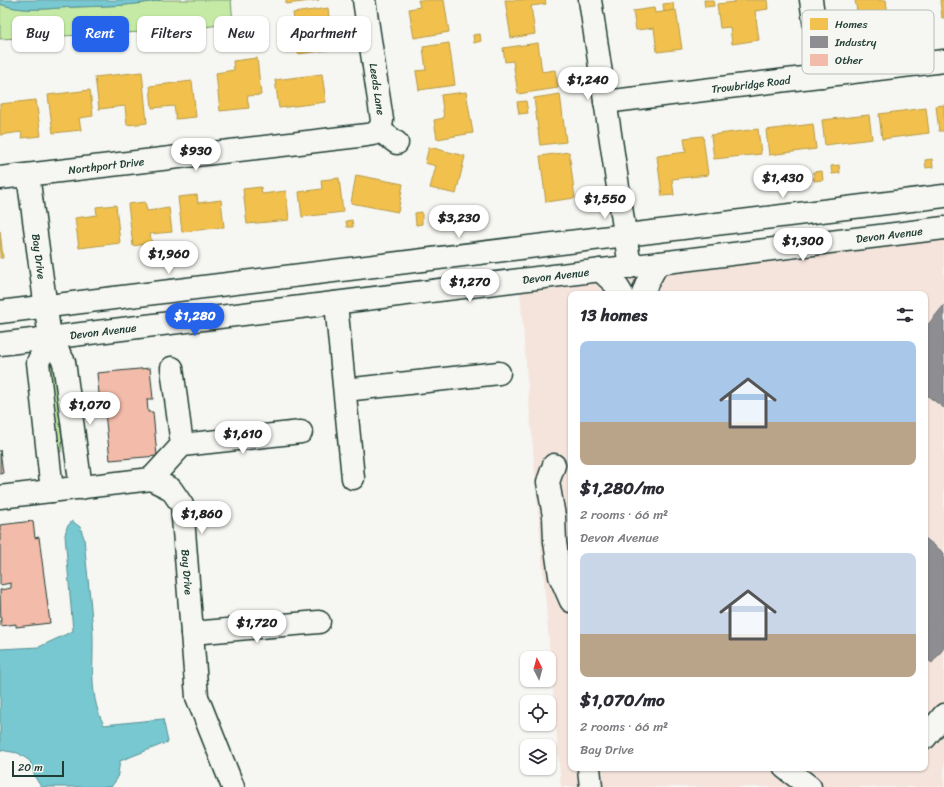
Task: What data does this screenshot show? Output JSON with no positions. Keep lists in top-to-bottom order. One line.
{"streets":{"street":["Trowbridge Road","Leeds Lane","Northport Drive","Devon Avenue","Bay Drive"]},"crossings":[["Leeds Lane","Northport Drive"],["Northport Drive","Bay Drive"],["Devon Avenue","Bay Drive"]],"legend":["Homes","Industry","Other"],"scale_bar":"20 m","north":"top","page":{"chip":["Buy","Rent","Filters","New","Apartment"],"price":["$1,240","$930","$1,430","$1,550","$3,230","$1,300","$1,960","$1,270","$1,280","$1,070","$1,610","$1,860","$1,720"],"heading":"13 homes","list":[{"name":"$1,280/mo","note":"2 rooms · 66 m² · Devon Avenue"},{"name":"$1,070/mo","note":"2 rooms · 66 m² · Bay Drive"}],"scale":"20 m"}}
